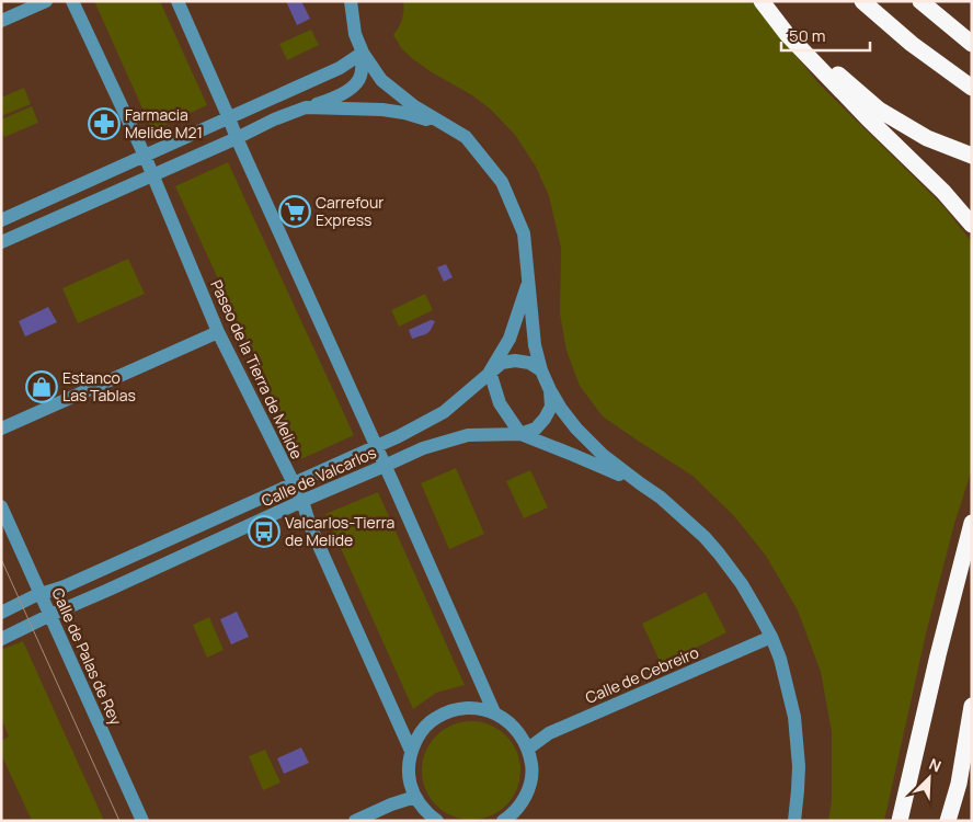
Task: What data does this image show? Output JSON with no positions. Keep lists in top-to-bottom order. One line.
{"streets":{"street":["Paseo de la Tierra de Melide","Calle de Valcarlos","Calle de Palas de Rey","Calle de Cebreiro"]},"crossings":[["Paseo de la Tierra de Melide","Calle de Valcarlos"],["Calle de Valcarlos","Calle de Palas de Rey"]],"places":{"pharmacy":["Farmacia Melide M21"],"supermarket":["Carrefour Express"],"shop":["Estanco Las Tablas"],"bus stop":["Valcarlos-Tierra de Melide"]},"scale_bar":"50 m","north":"top right"}
